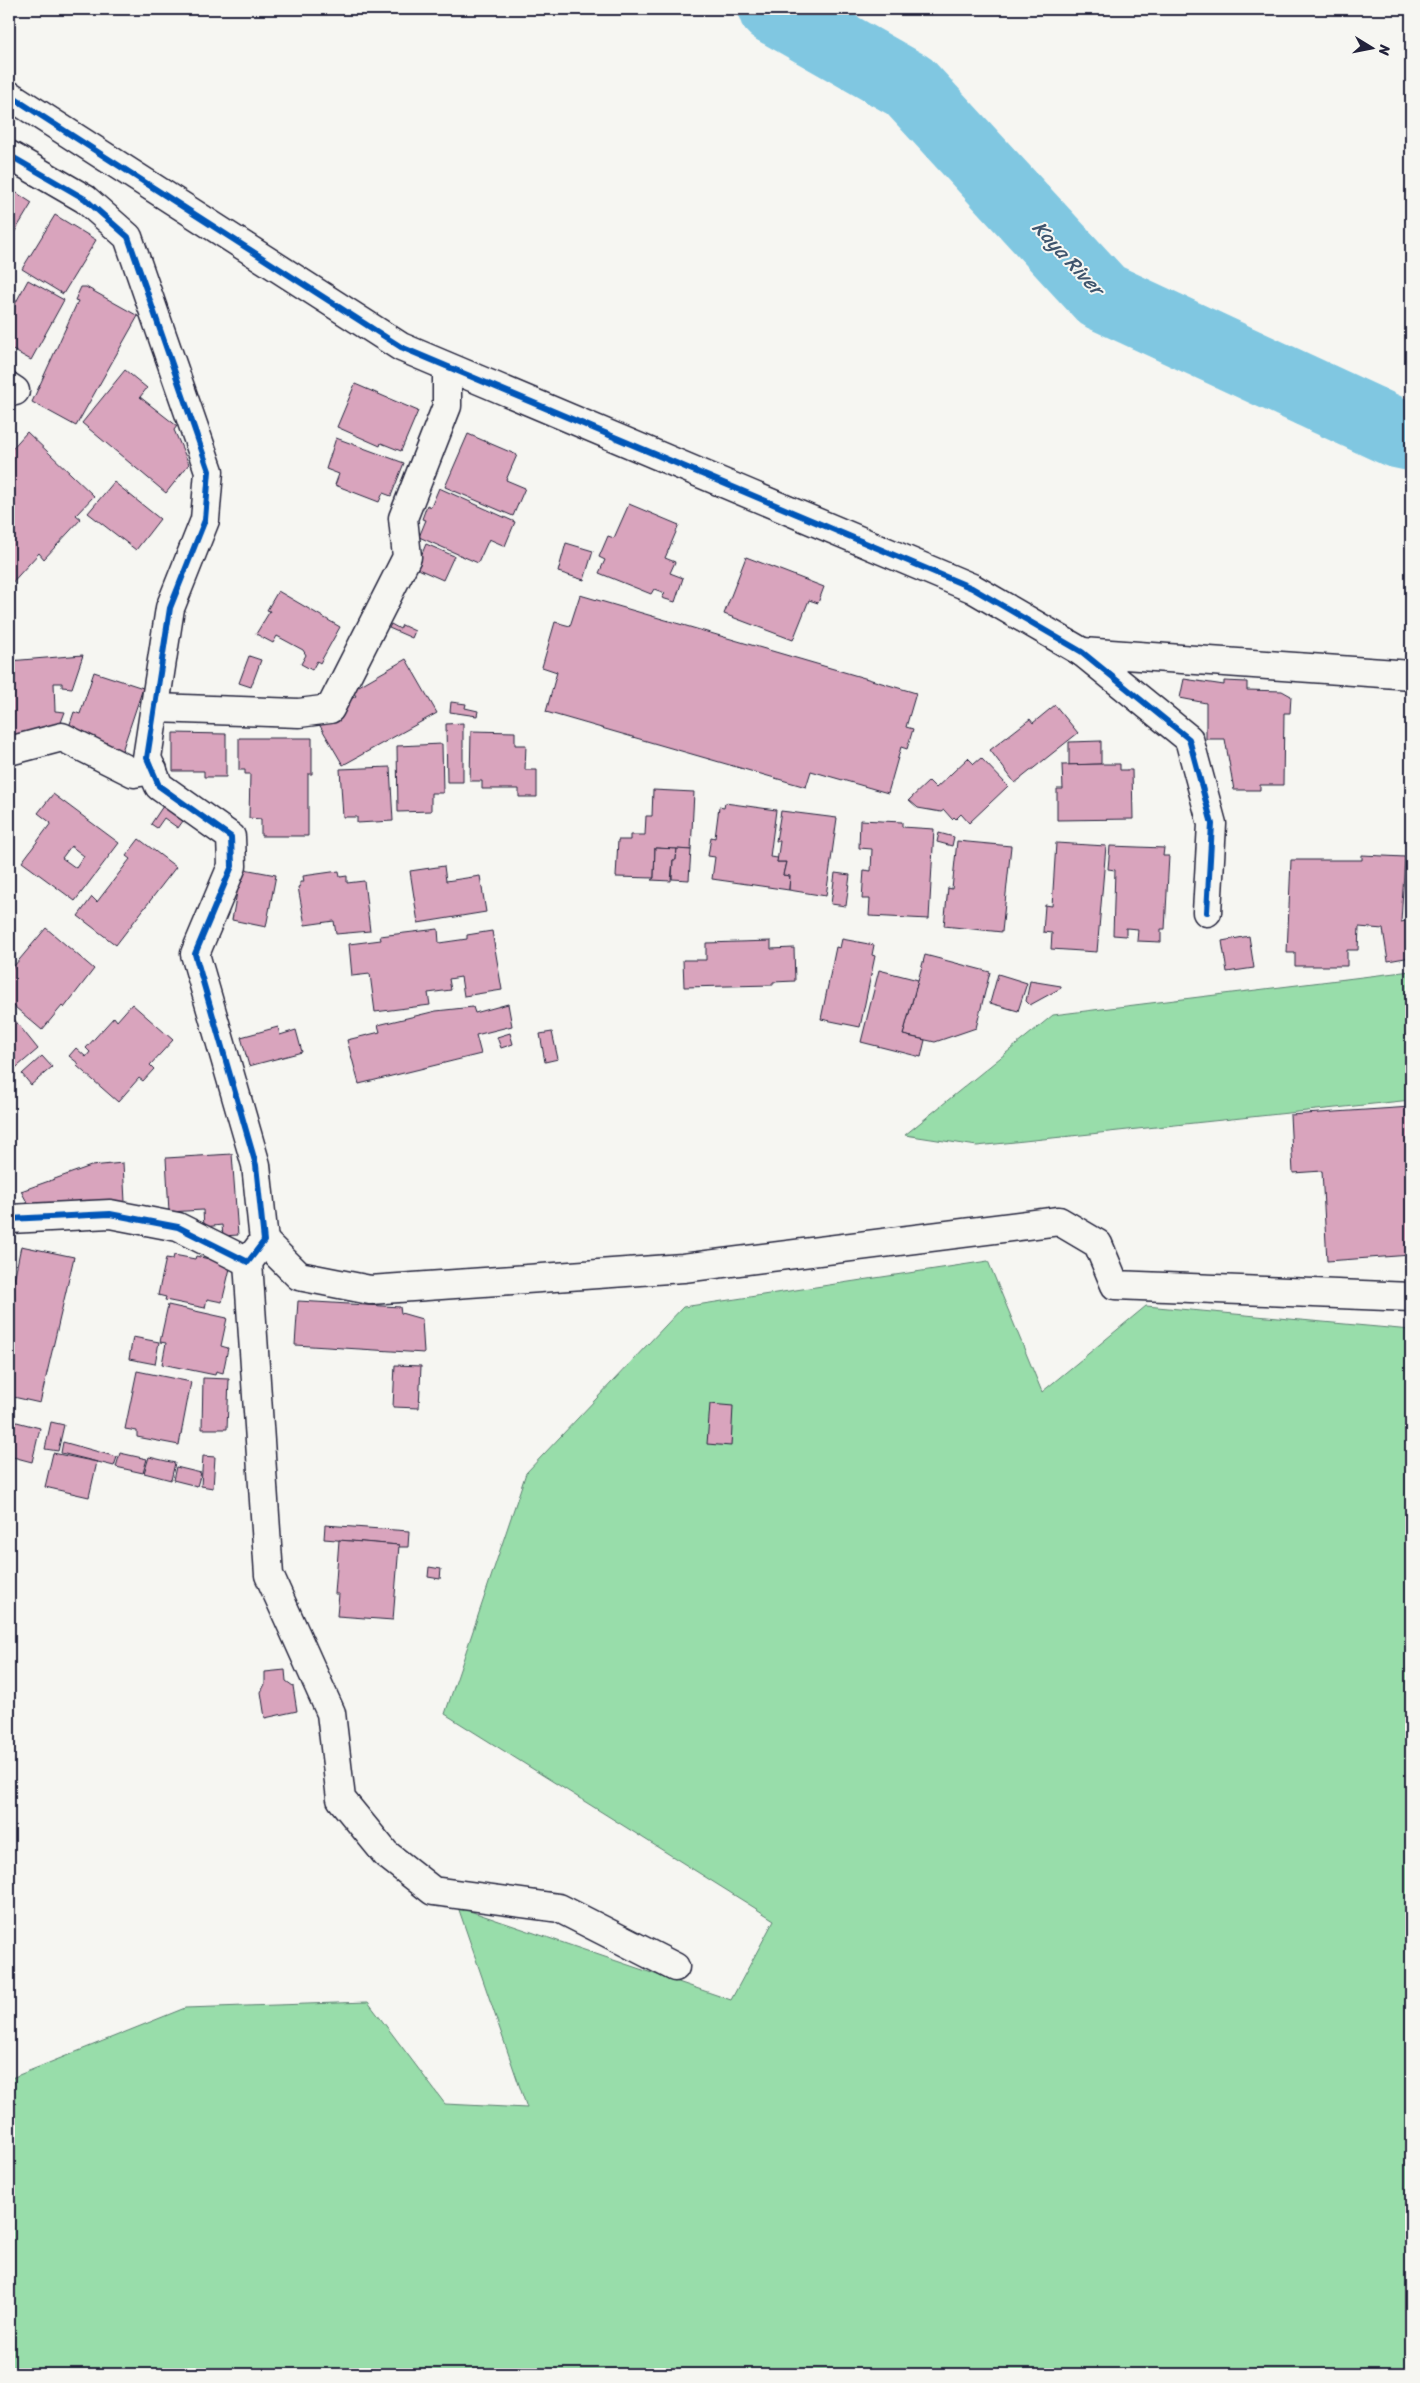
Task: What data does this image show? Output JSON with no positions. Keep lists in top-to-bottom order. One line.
{"water":["Kaya River"],"north":"right"}
